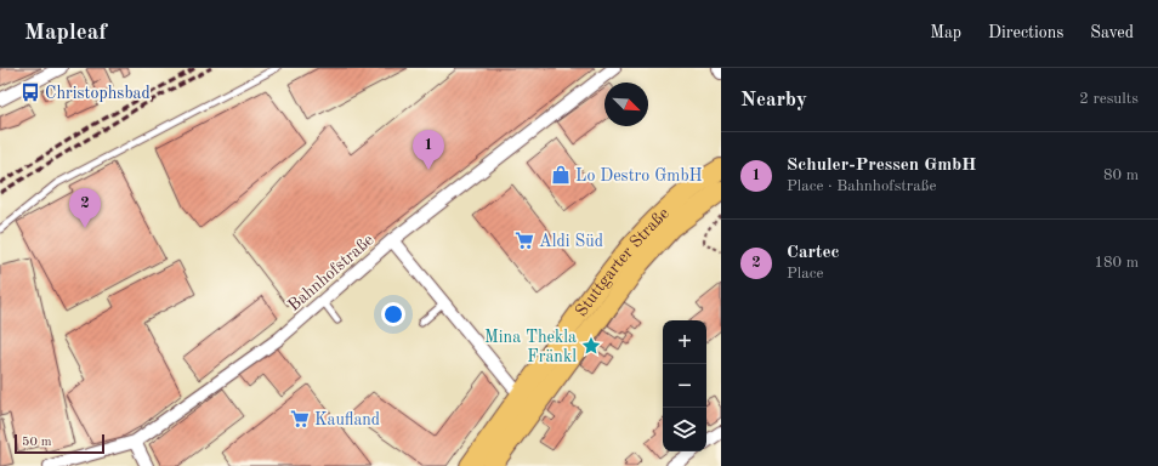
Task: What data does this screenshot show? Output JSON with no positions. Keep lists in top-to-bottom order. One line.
{"streets":{"main road":["Stuttgarter Straße"],"street":["Bahnhofstraße"]},"places":{"bus stop":["Christophsbad"],"shop":["Lo Destro GmbH"],"supermarket":["Aldi Süd","Kaufland"],"place":["Mina Thekla Fränkl"]},"scale_bar":"50 m","north":"bottom right","page":{"header":"Mapleaf","nav":["Map","Directions","Saved"],"heading":["Nearby","2 results"],"pins":["1","2"],"list":[{"mark":"1","name":"Schuler-Pressen GmbH","note":"Place · Bahnhofstraße","value":"80 m"},{"mark":"2","name":"Cartec","note":"Place","value":"180 m"}],"map_buttons":["+","−"],"scale":"50 m"}}
